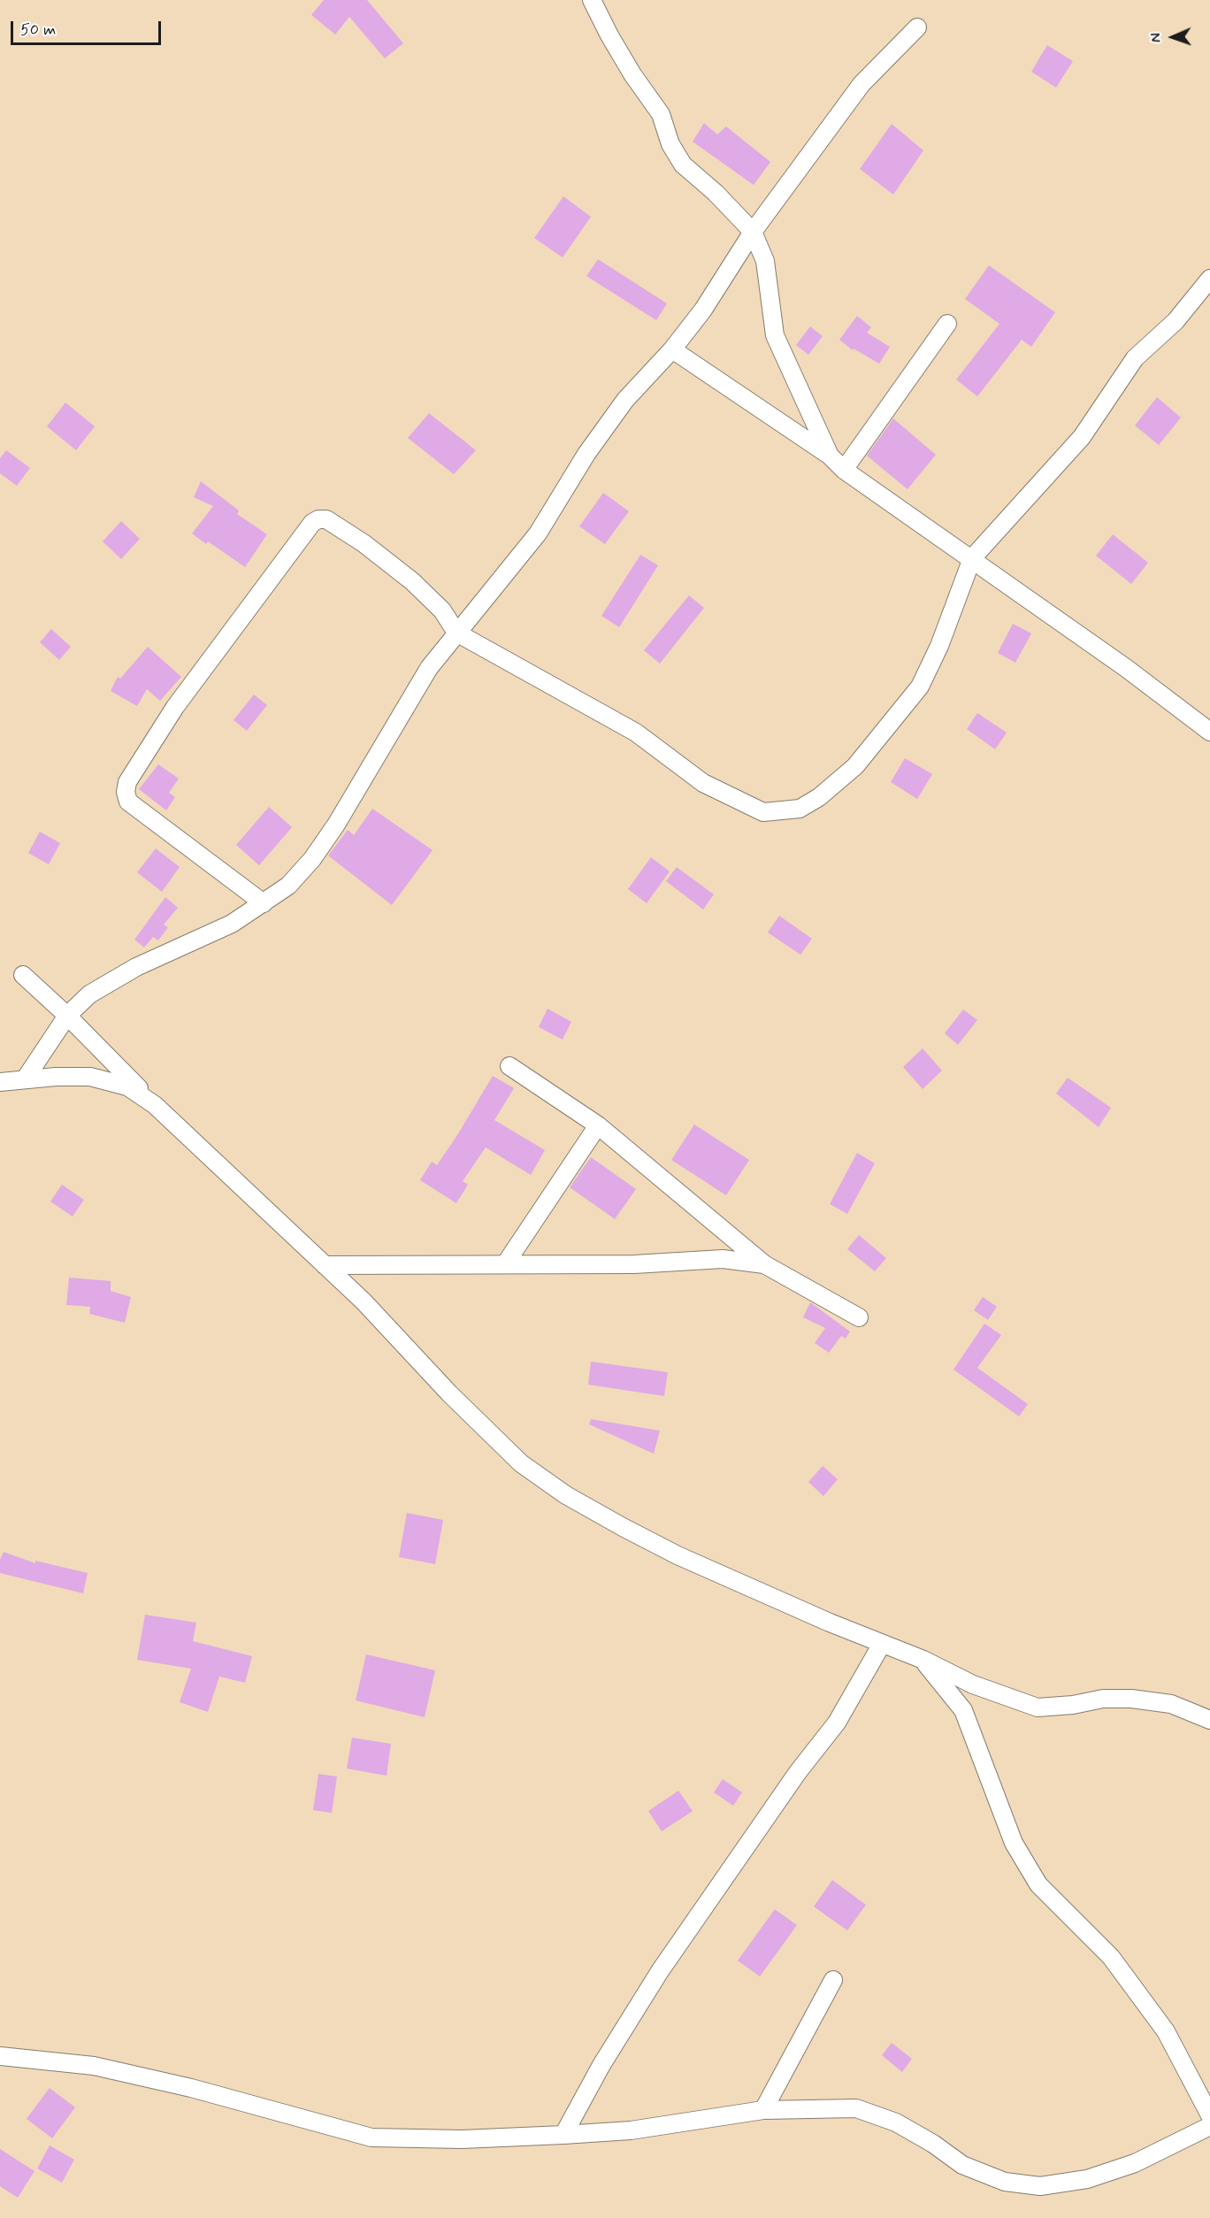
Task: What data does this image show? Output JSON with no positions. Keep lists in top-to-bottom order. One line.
{"scale_bar":"50 m","north":"left"}
